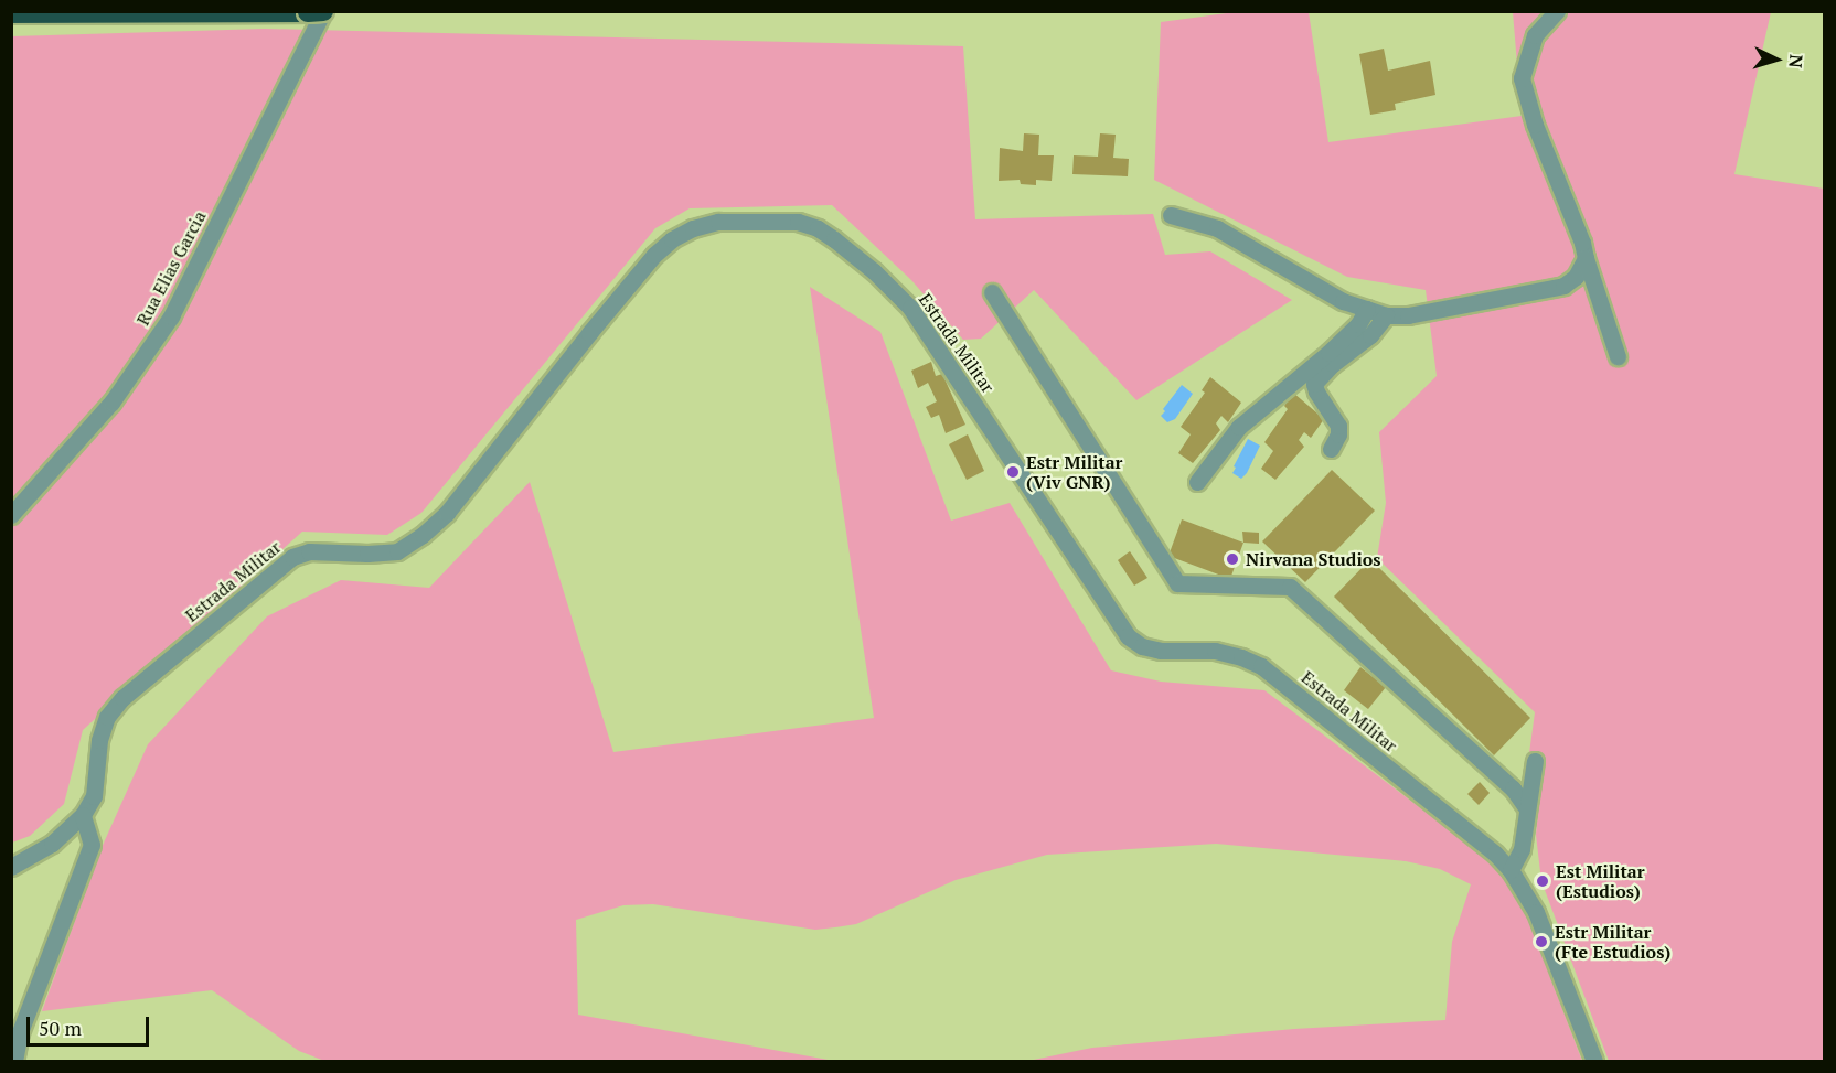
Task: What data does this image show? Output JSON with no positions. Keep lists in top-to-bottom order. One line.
{"streets":{"street":["Rua Elias Garcia","Estrada Militar"]},"places":["Estr Militar (Viv GNR)","Nirvana Studios","Est Militar (Estudios)","Estr Militar (Fte Estudios)"],"scale_bar":"50 m","north":"right"}
